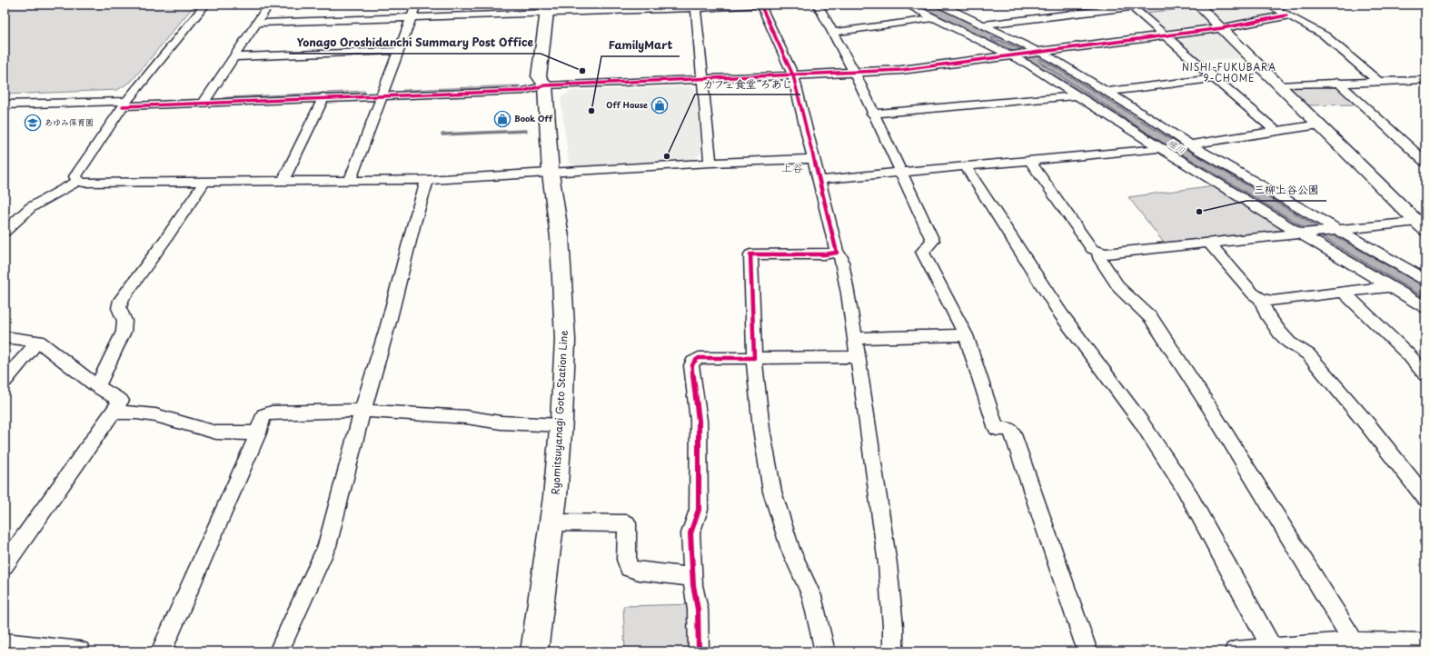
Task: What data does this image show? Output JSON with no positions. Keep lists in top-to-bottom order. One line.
{"streets":{"main road":["Ryomitsuyanagi Goto Station Line"]},"districts":["NISHI-FUKUBARA 9-CHOME","上谷"],"water":["堀川"],"places":{"other":["Yonago Oroshidanchi Summary Post Office","FamilyMart","カフェ食堂 ろあじ","三柳上谷公園"],"shop":["Off House","Book Off"],"school or university":["あゆみ保育園"]}}
